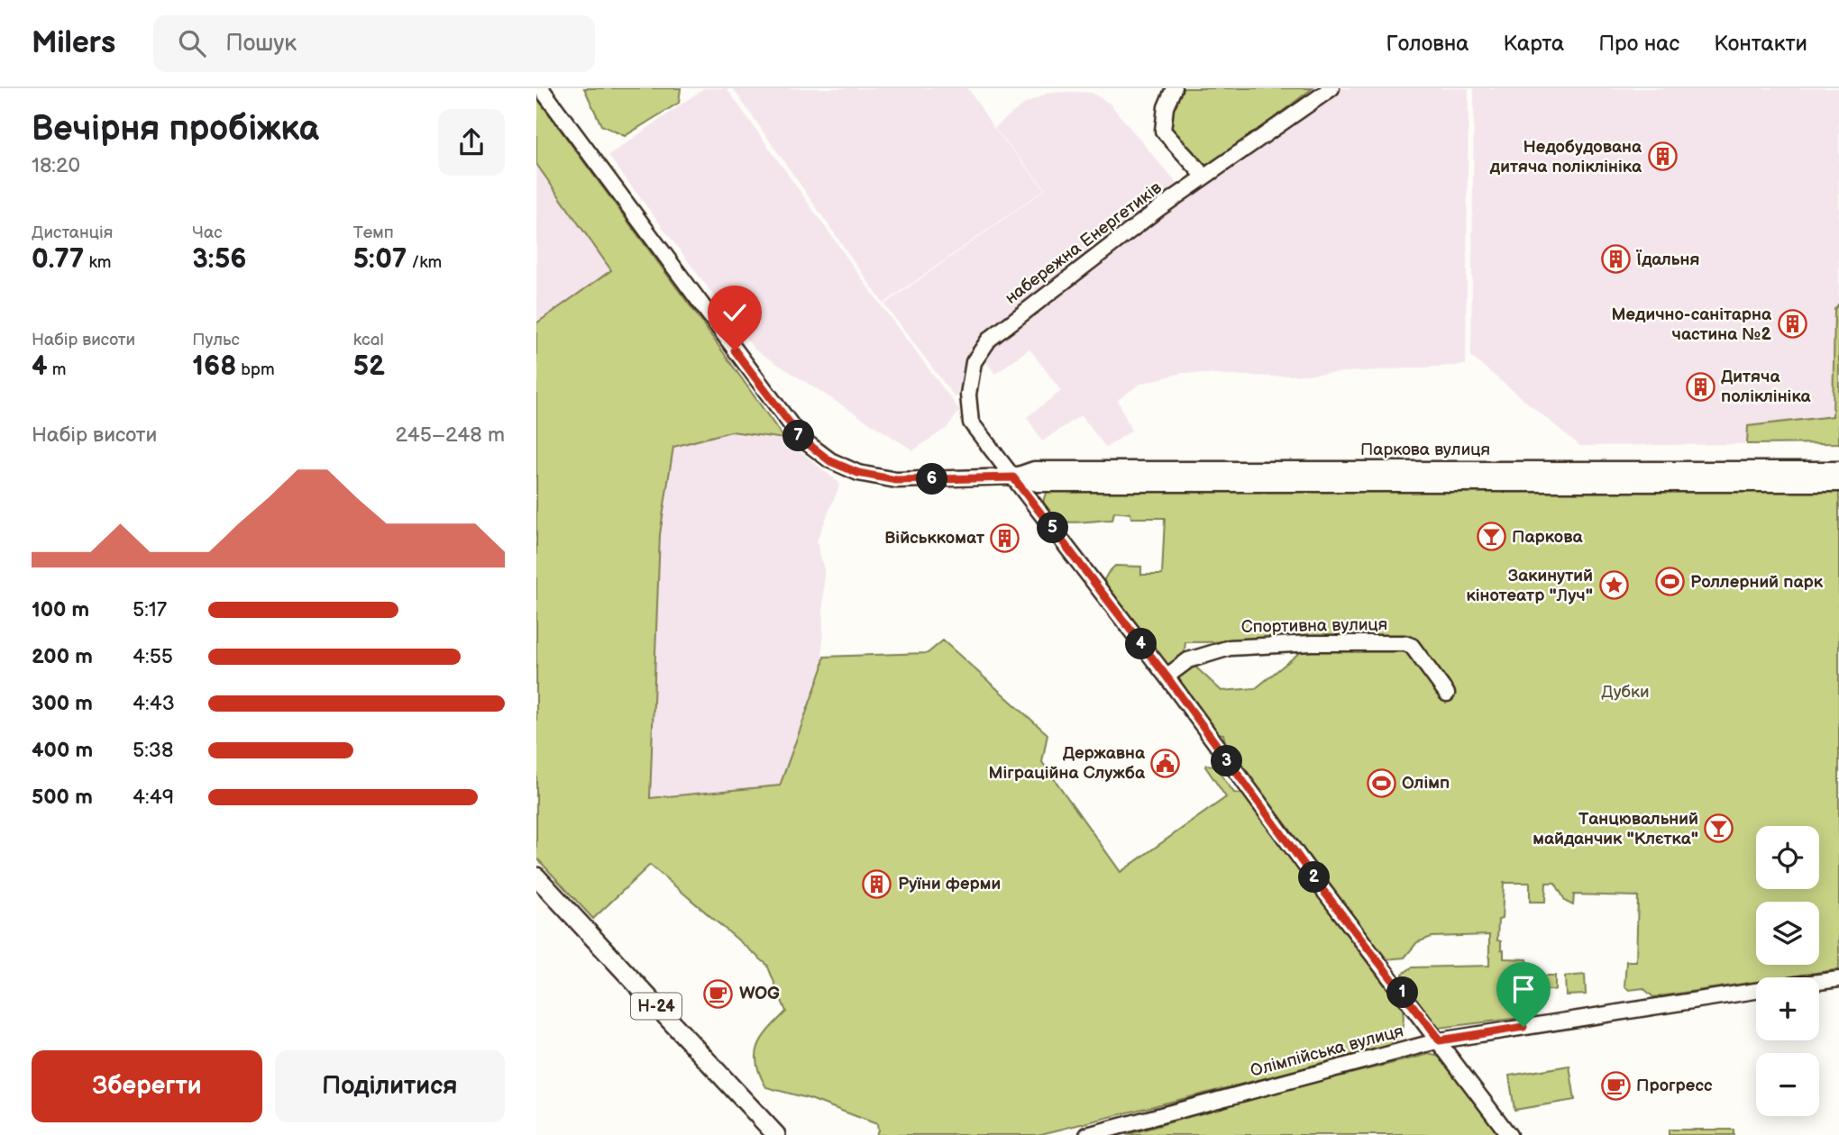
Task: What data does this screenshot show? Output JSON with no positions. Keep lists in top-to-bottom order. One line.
{"streets":{"main road":["Н-24"],"street":["набережна Енергетиків","Паркова вулиця","Спортивна вулиця","Олімпійська вулиця"]},"crossings":[["набережна Енергетиків","Паркова вулиця"]],"parks":["Дубки"],"places":{"building":["Недобудована дитяча поліклініка","Їдальня","Медично-санітарна частина №2","Дитяча поліклініка","Військкомат","Руїни ферми"],"bar":["Паркова","Танцювальний майданчик \"Клєтка\""],"sports":["Роллерний парк","Олімп"],"place":["Закинутий кінотеатр \"Луч\""],"public building":["Державна Міграційна Служба"],"cafe":["WOG","Прогресс"]},"page":{"header":"Milers","search":"Пошук","nav":["Головна","Карта","Про нас","Контакти"],"heading":["Вечірня пробіжка","18:20"],"stats":[["Дистанція","0.77 km"],["Час","3:56"],["Темп","5:07 /km"],["Набір висоти","4 m"],["Пульс","168 bpm"],["kcal","52"]],"chart":["Набір висоти","245–248 m"],"pins":["7","6","5","4","3","2","1"],"list":[{"name":"100 m","note":"5:17"},{"name":"200 m","note":"4:55"},{"name":"300 m","note":"4:43"},{"name":"400 m","note":"5:38"},{"name":"500 m","note":"4:49"}],"map_buttons":["+","−"],"buttons":["Зберегти","Поділитися"]}}
